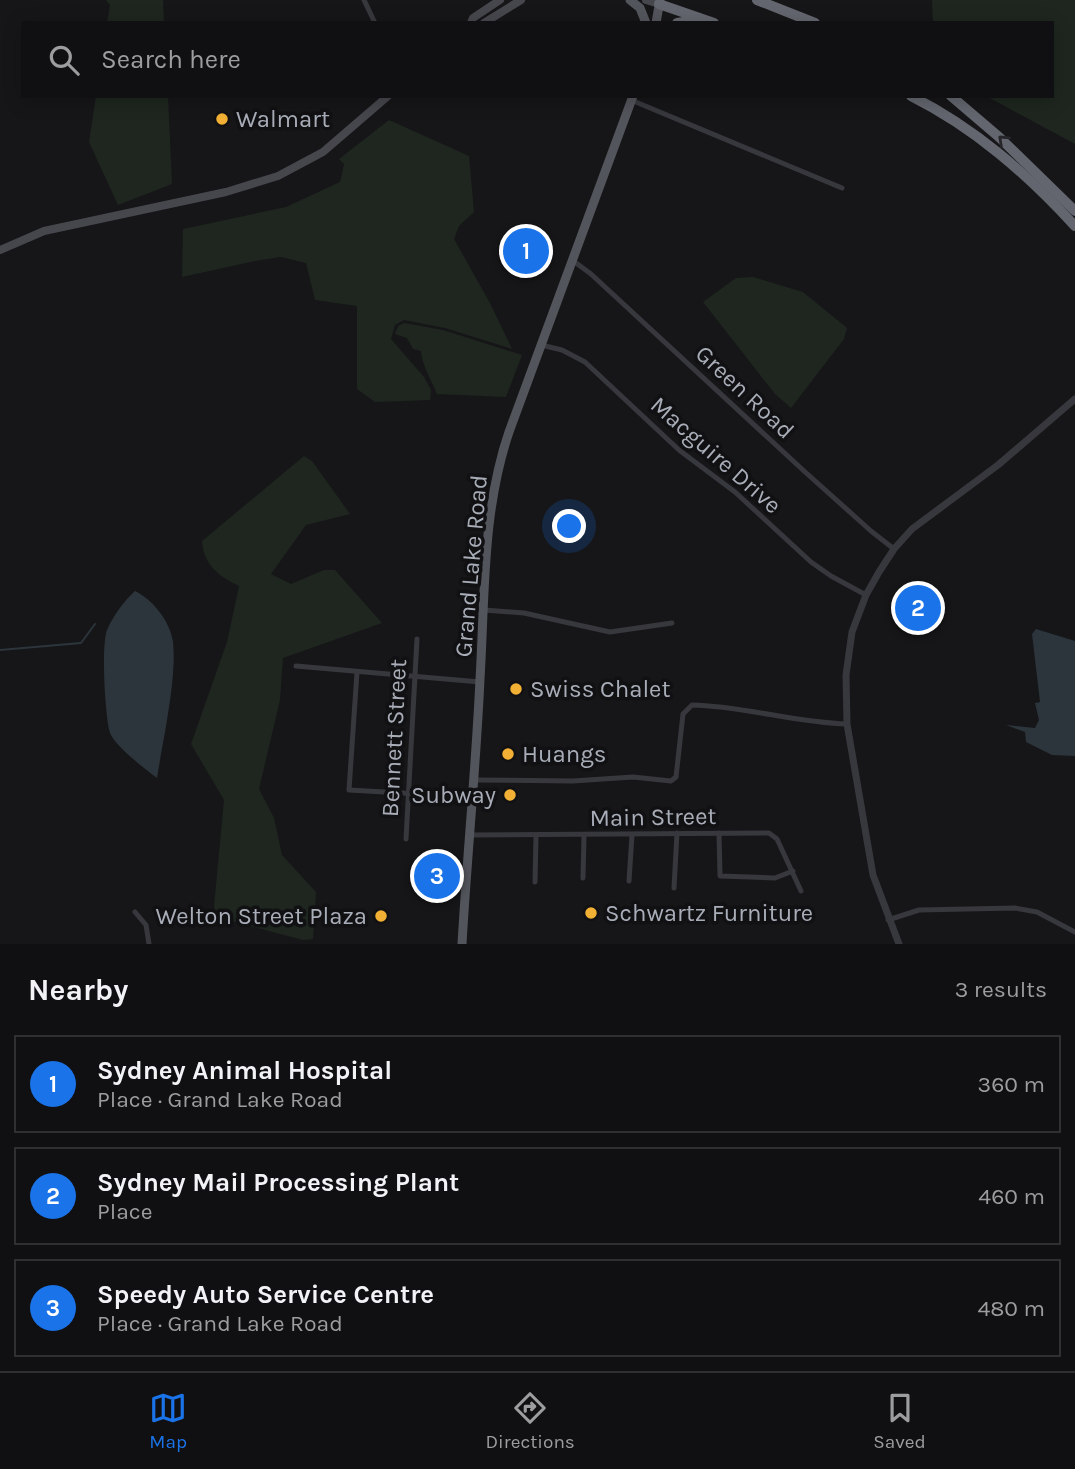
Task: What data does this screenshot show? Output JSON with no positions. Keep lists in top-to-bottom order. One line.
{"streets":{"main road":["Grand Lake Road"],"street":["Green Road","Macguire Drive","Bennett Street","Main Street"]},"crossings":[["Green Road","Grand Lake Road"],["Macguire Drive","Grand Lake Road"],["Grand Lake Road","Main Street"]],"places":["Walmart","Swiss Chalet","Huangs","Subway","Schwartz Furniture","Welton Street Plaza"],"page":{"search":"Search here","pins":["1","2","3"],"heading":["Nearby","3 results"],"list":[{"mark":"1","name":"Sydney Animal Hospital","note":"Place · Grand Lake Road","value":"360 m"},{"mark":"2","name":"Sydney Mail Processing Plant","note":"Place","value":"460 m"},{"mark":"3","name":"Speedy Auto Service Centre","note":"Place · Grand Lake Road","value":"480 m"}],"nav":["Map","Directions","Saved"]}}
